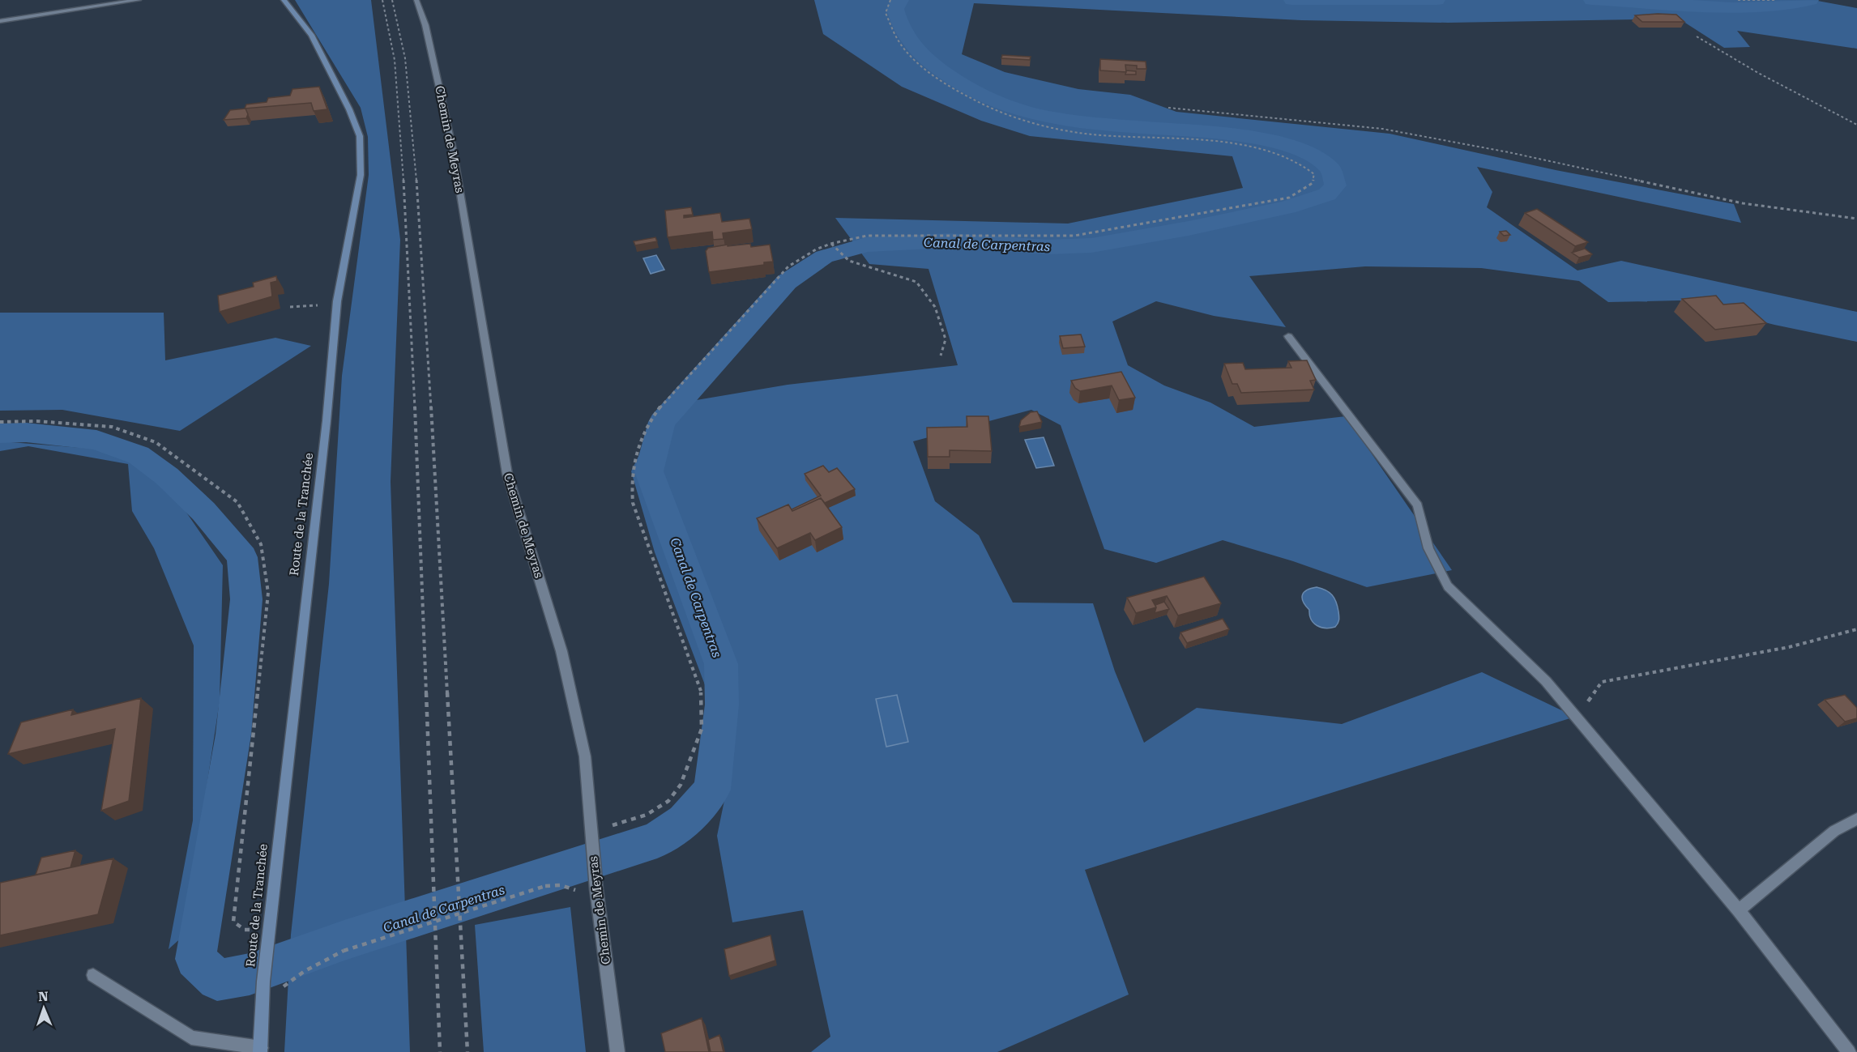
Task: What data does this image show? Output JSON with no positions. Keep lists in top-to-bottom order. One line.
{"streets":{"street":["Chemin de Meyras","Route de la Tranchée"]},"water":["Canal de Carpentras"],"north":"top"}
